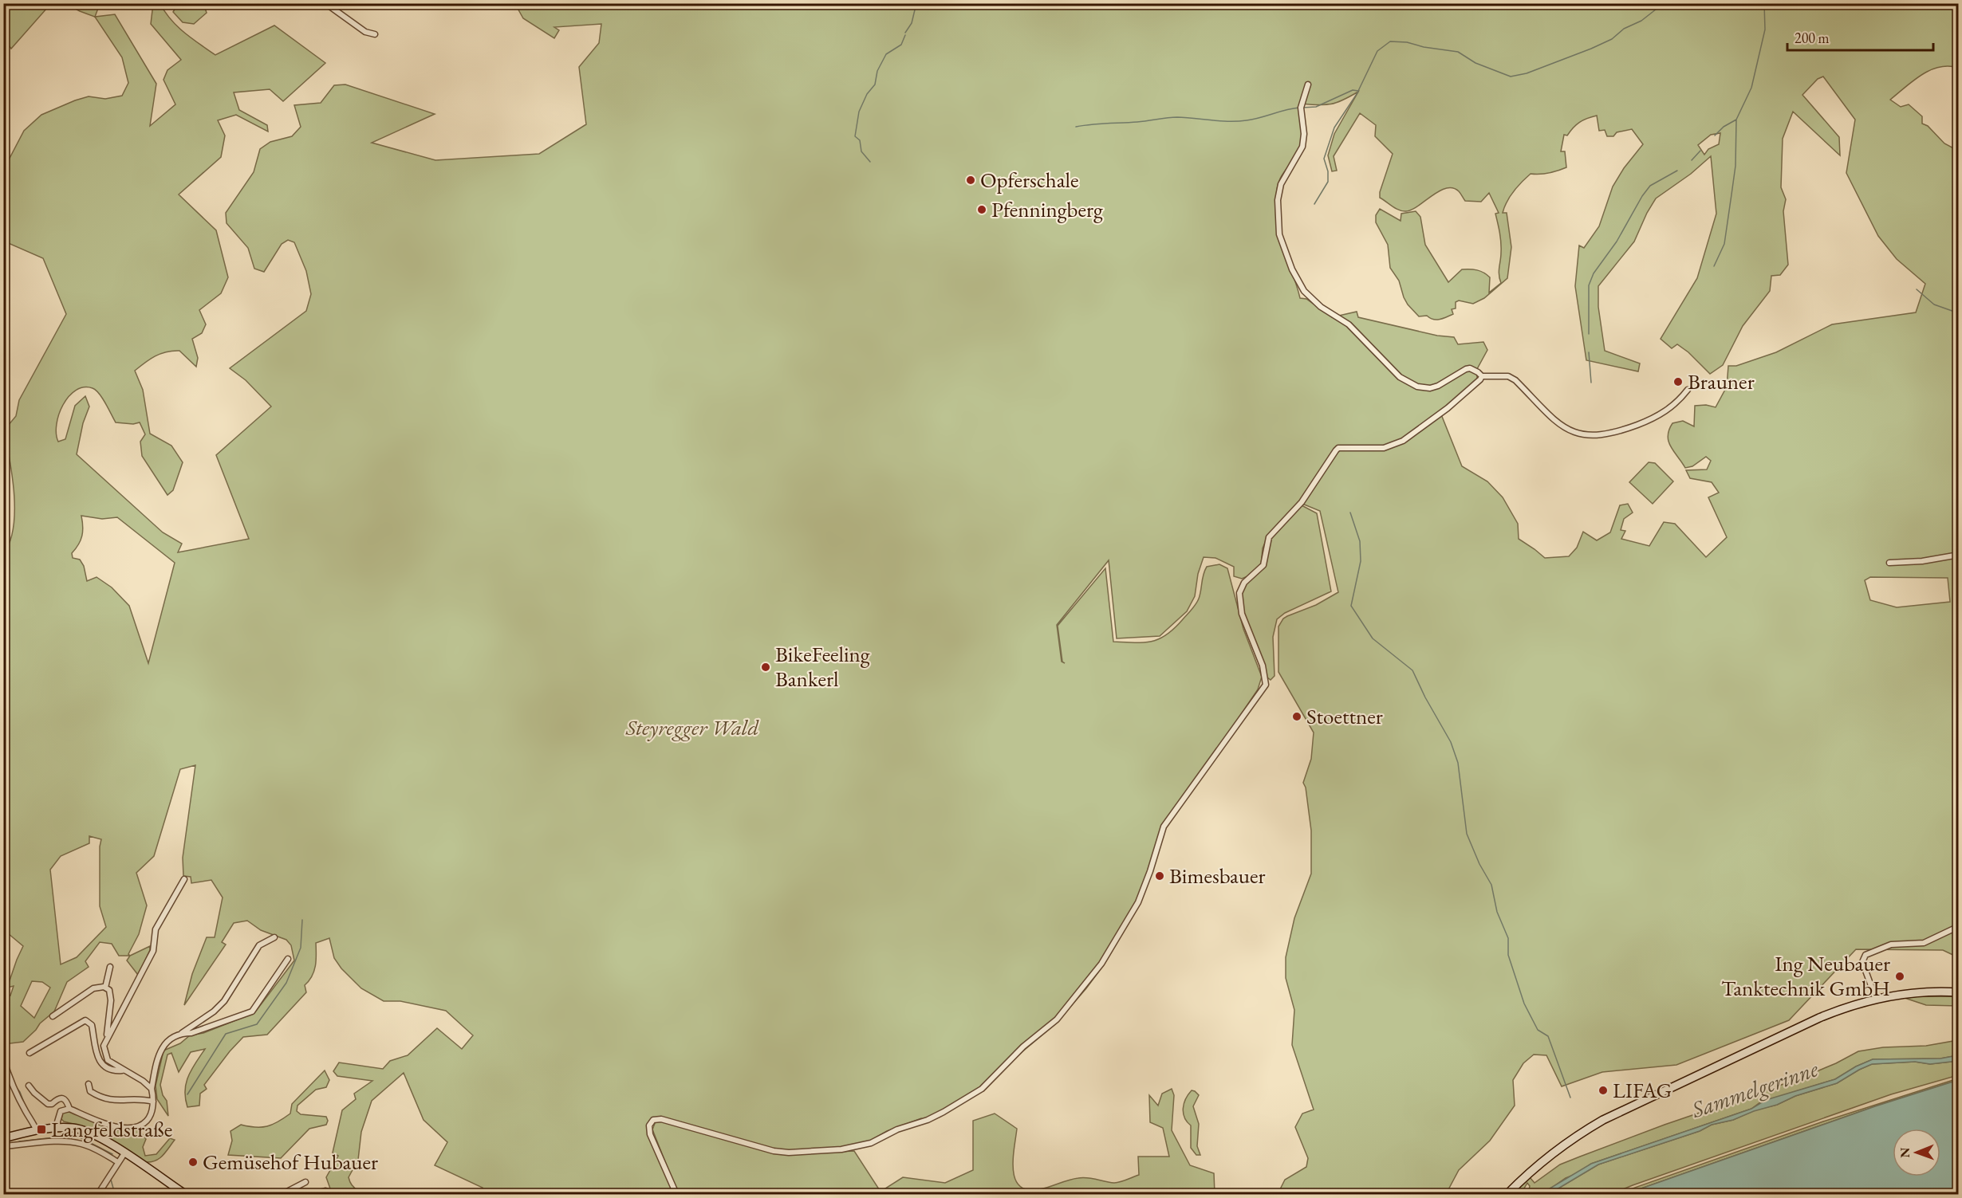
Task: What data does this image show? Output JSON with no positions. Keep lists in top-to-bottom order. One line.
{"water":["Sammelgerinne"],"parks":["Steyregger Wald"],"places":{"other":["Opferschale","Pfenningberg","Brauner","BikeFeeling Bankerl","Stoettner","Bimesbauer","Ing Neubauer Tanktechnik GmbH","LIFAG","Gemüsehof Hubauer"],"transit":["Langfeldstraße"]},"scale_bar":"200 m","north":"left"}
